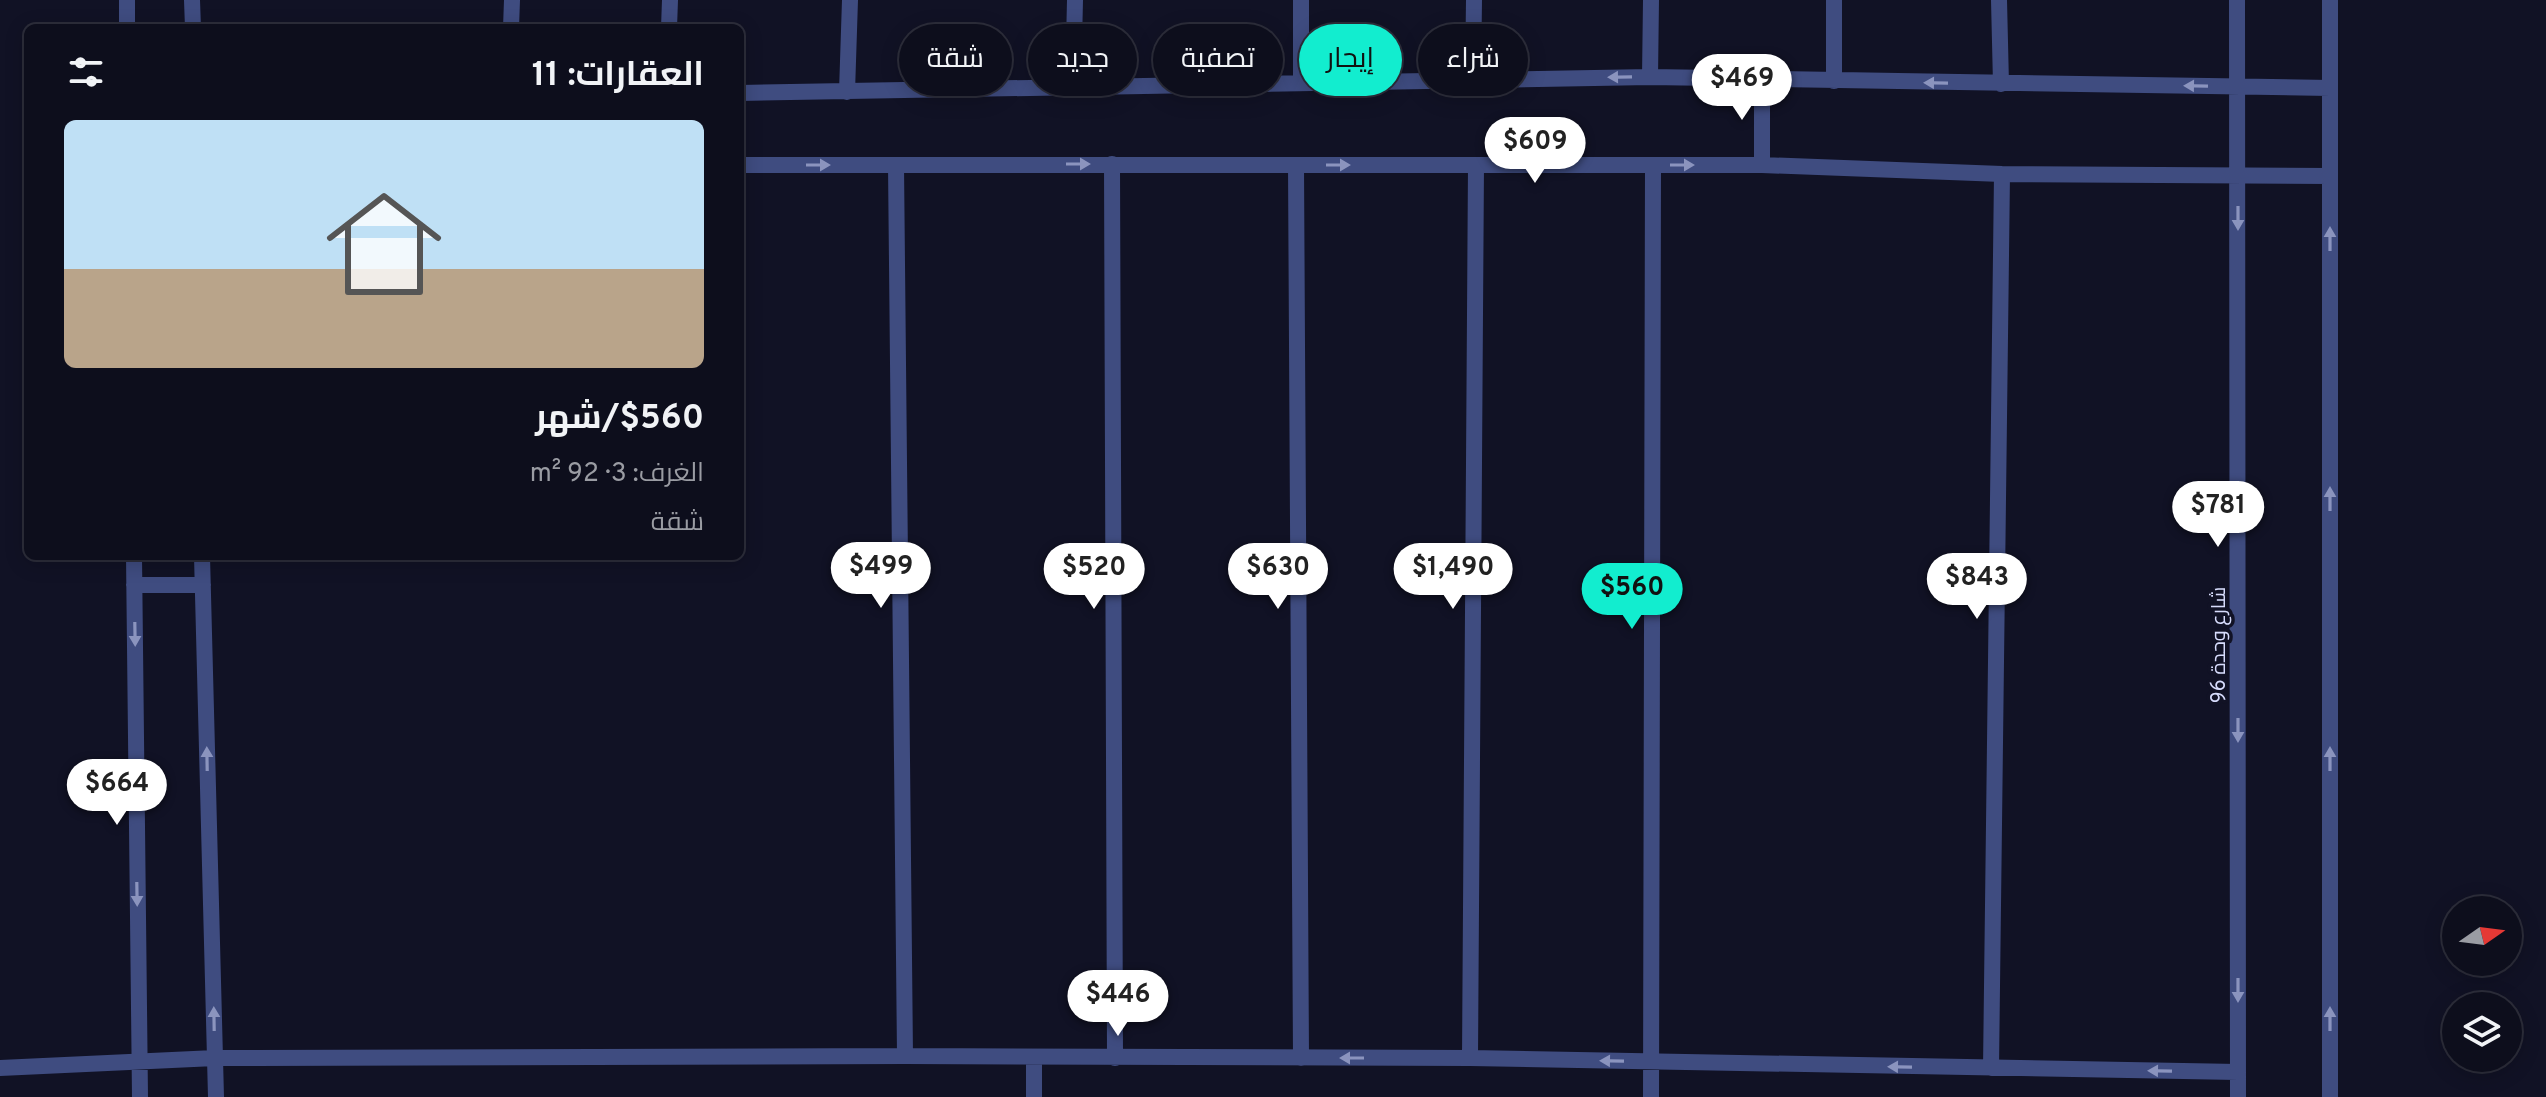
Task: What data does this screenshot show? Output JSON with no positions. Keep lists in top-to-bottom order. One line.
{"streets":{"street":["شارع وحدة 96"]},"north":"right","page":{"chip":["شراء","إيجار","تصفية","جديد","شقة"],"heading":"العقارات: 11","price":["$469","$609","$781","$499","$520","$630","$1,490","$843","$560","$664","$446"],"list":[{"name":"$560/شهر","note":"الغرف: 3 · 92 m² · شقة"}]}}
